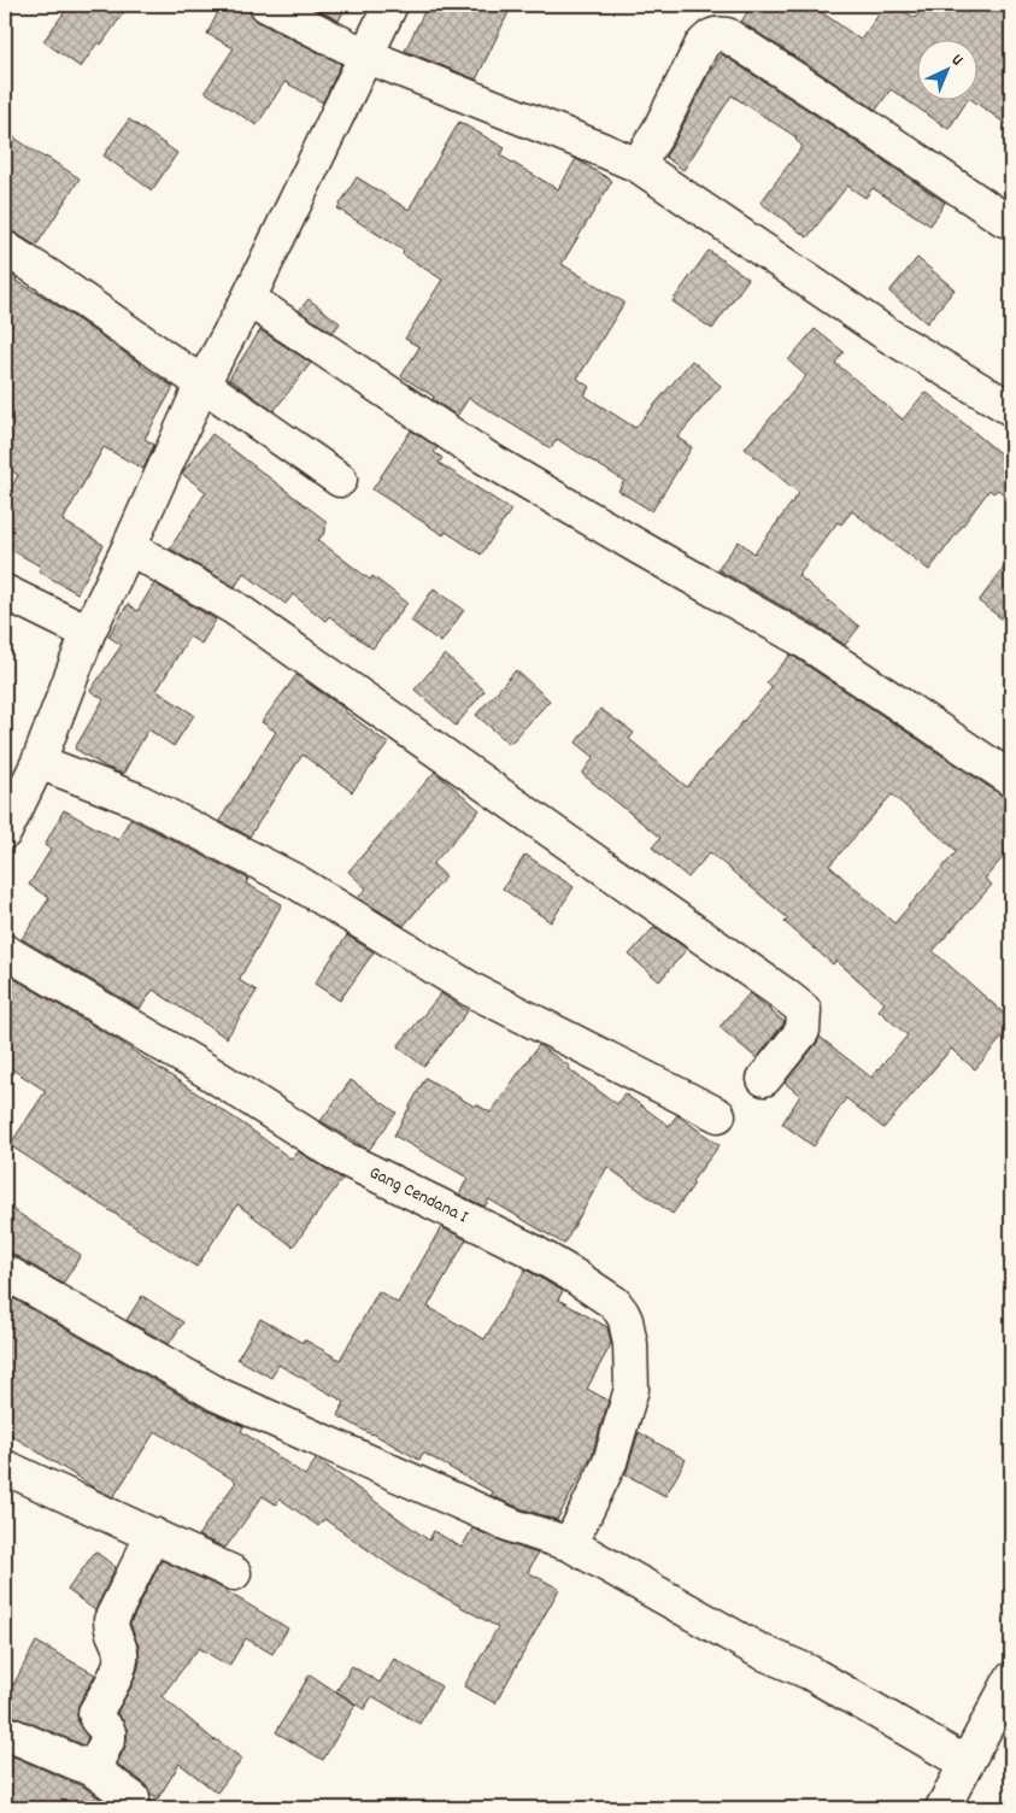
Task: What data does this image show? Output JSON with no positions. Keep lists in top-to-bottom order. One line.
{"streets":{"street":["Gang Cendana I"]},"north":"top right"}
